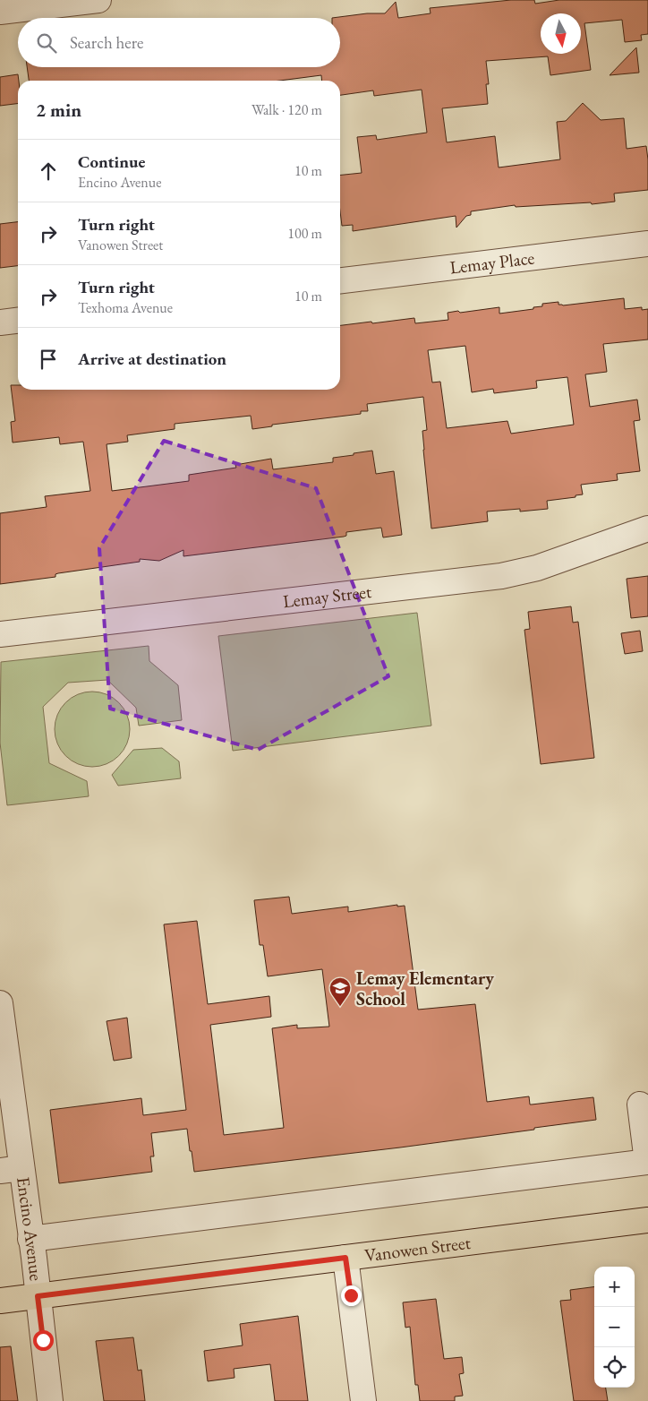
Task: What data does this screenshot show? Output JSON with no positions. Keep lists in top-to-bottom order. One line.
{"streets":{"main road":["Vanowen Street"],"street":["Lemay Place","Lemay Street","Encino Avenue"]},"crossings":[["Encino Avenue","Vanowen Street"]],"places":{"school or university":["Lemay Elementary School"]},"north":"bottom","page":{"search":"Search here","heading":["2 min","Walk · 120 m"],"list":[["Continue","Encino Avenue","10 m"],["Turn right","Vanowen Street","100 m"],["Turn right","Texhoma Avenue","10 m"],"Arrive at destination"],"map_buttons":["+","−"]}}
